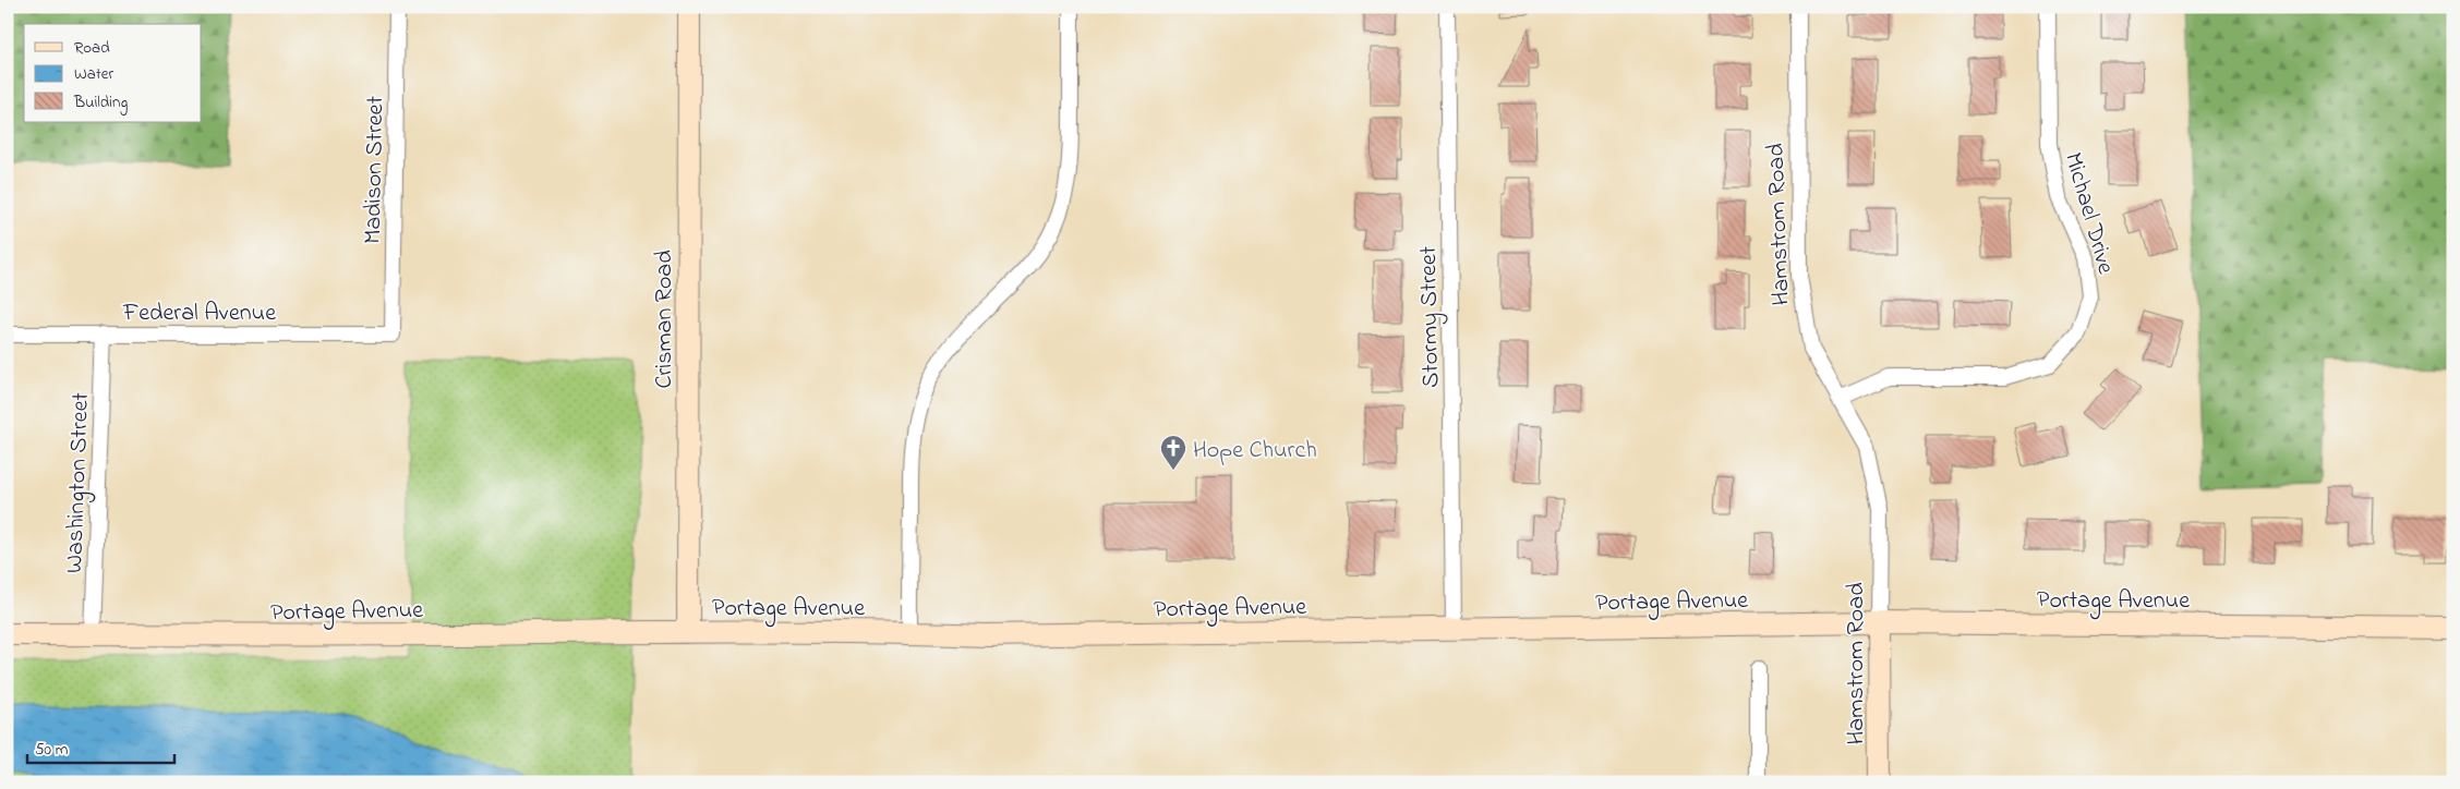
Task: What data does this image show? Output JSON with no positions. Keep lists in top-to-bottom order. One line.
{"streets":{"street":["Madison Street","Michael Drive","Hamstrom Road","Federal Avenue","Stormy Street","Crisman Road","Washington Street","Portage Avenue"]},"crossings":[["Madison Street","Federal Avenue"],["Michael Drive","Hamstrom Road"],["Hamstrom Road","Portage Avenue"],["Federal Avenue","Washington Street"],["Stormy Street","Portage Avenue"],["Crisman Road","Portage Avenue"],["Washington Street","Portage Avenue"]],"places":{"church":["Hope Church"]},"legend":["Road","Water","Building"],"scale_bar":"50 m"}
